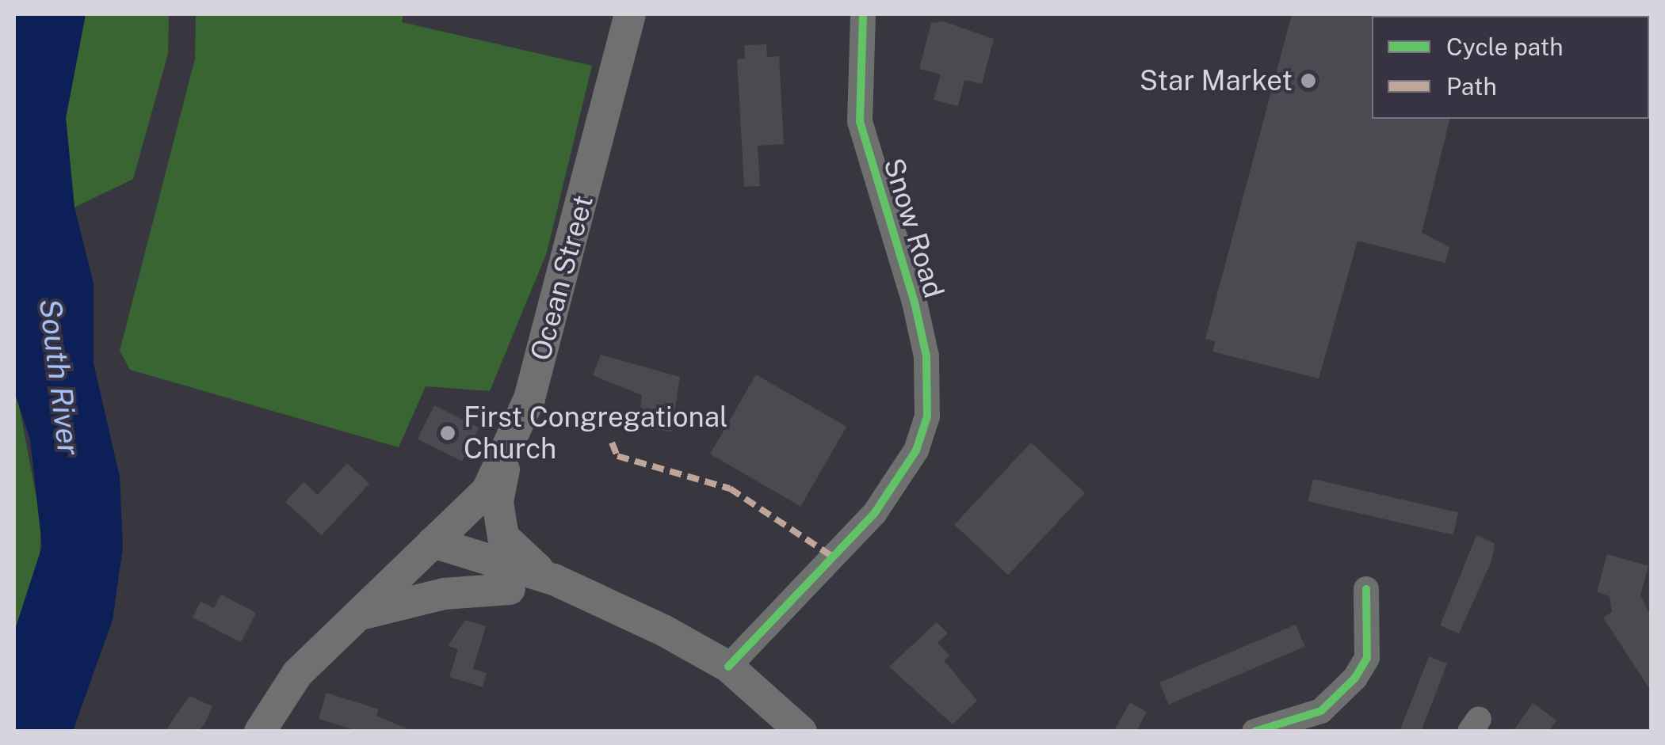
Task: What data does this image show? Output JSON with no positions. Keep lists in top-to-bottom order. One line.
{"streets":{"main road":["Ocean Street"],"street":["Snow Road"]},"water":["South River"],"places":["Star Market","First Congregational Church"],"legend":["Cycle path","Path"]}
